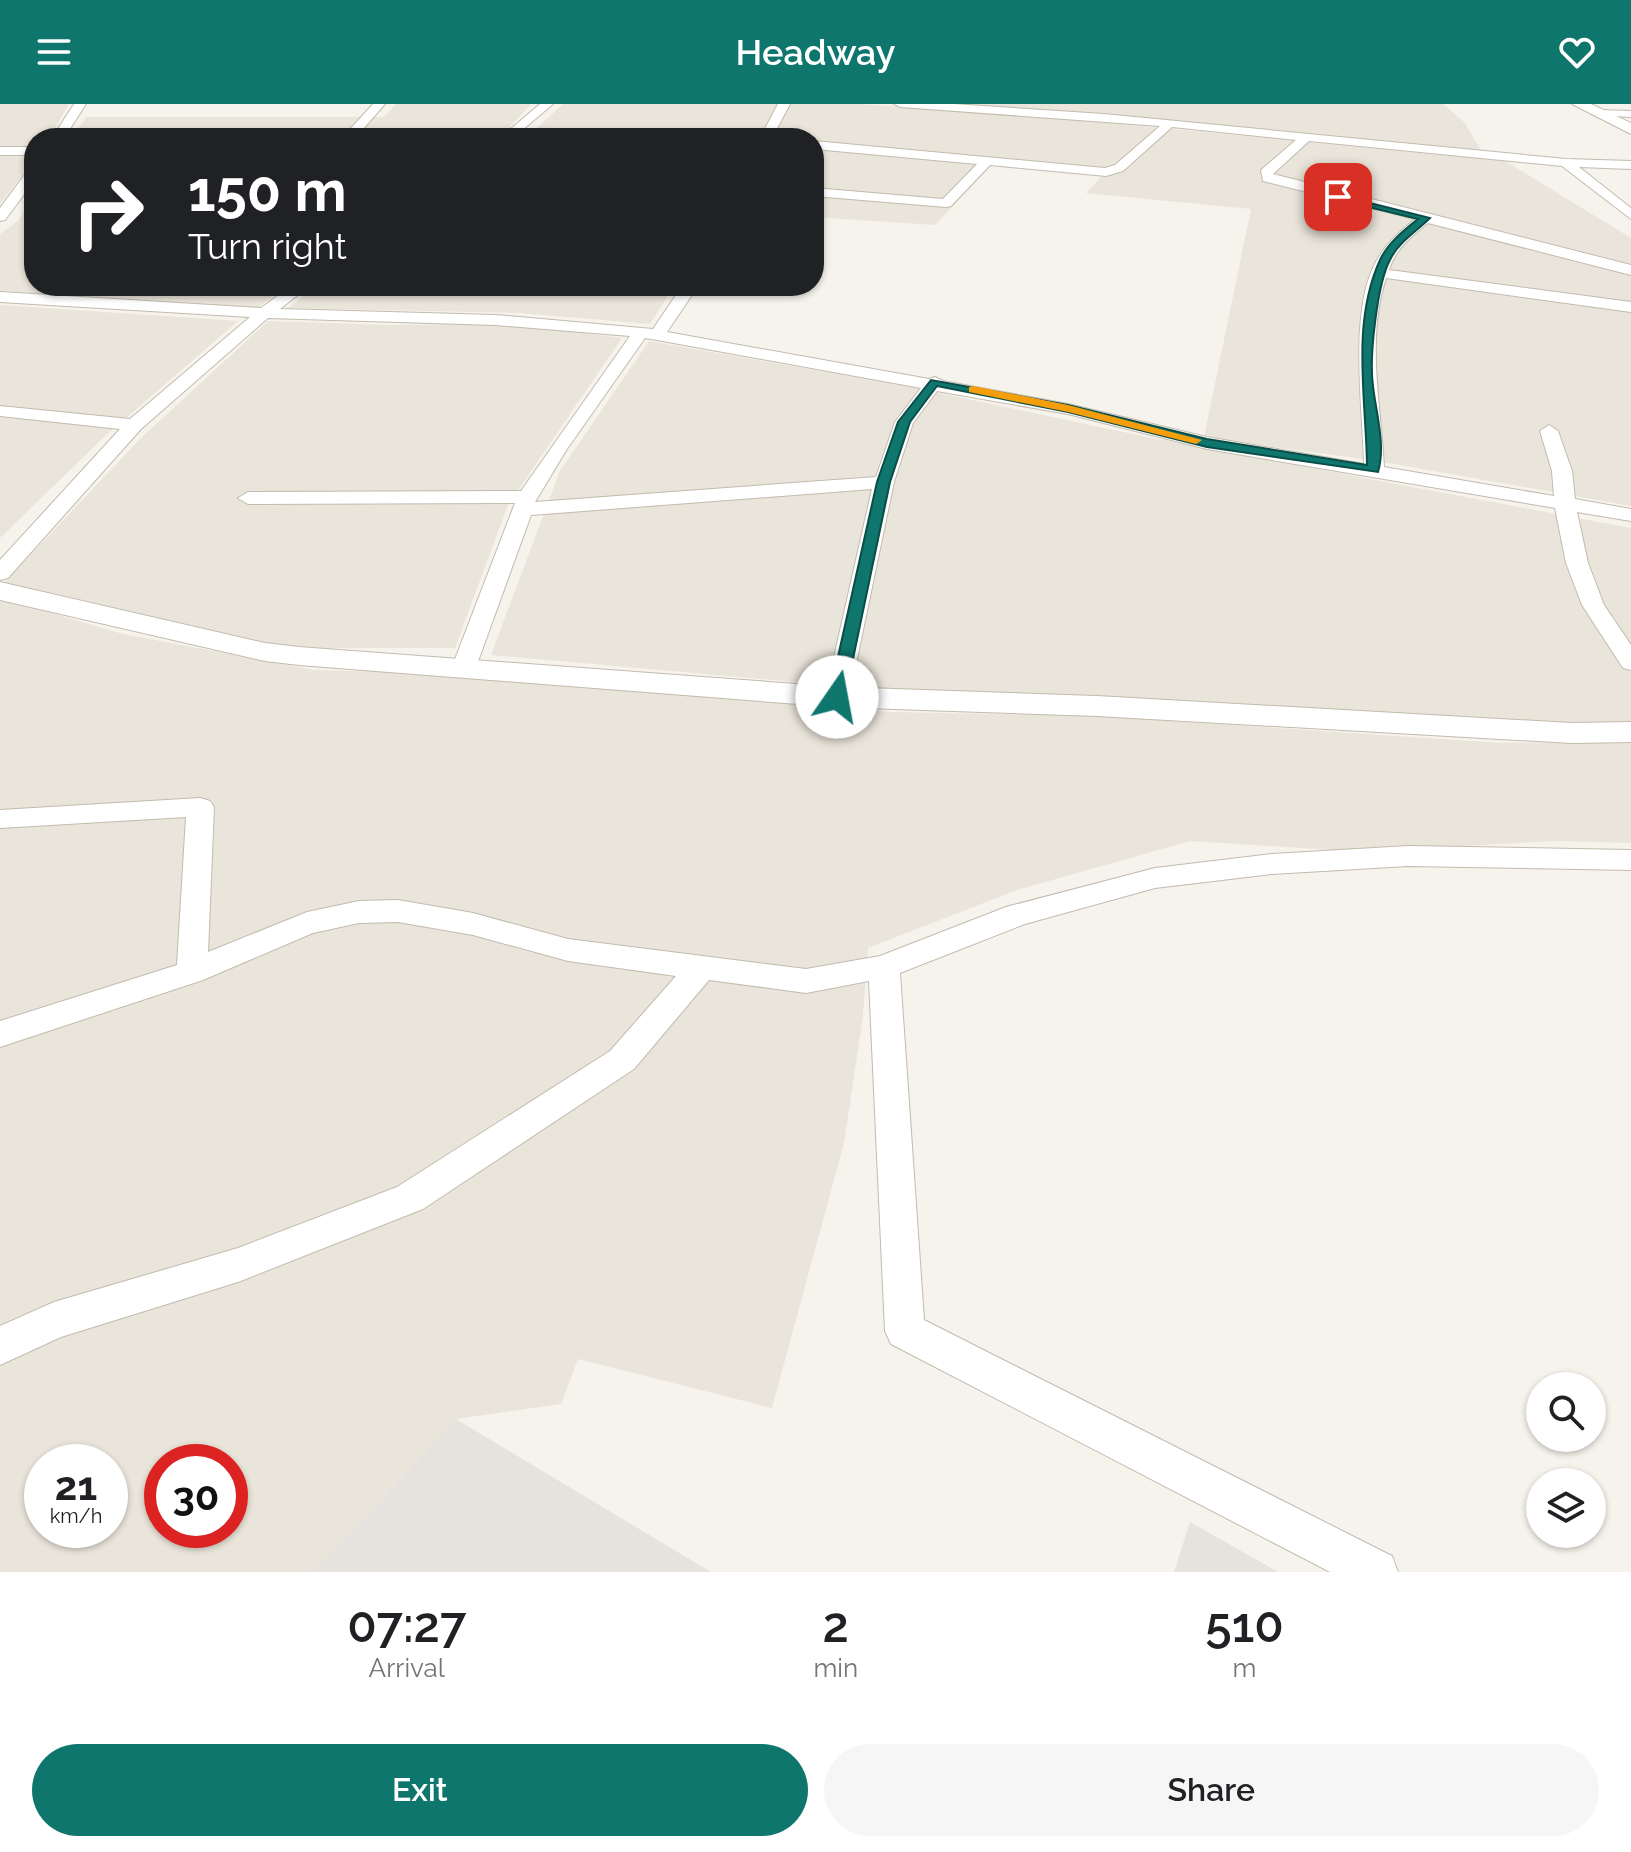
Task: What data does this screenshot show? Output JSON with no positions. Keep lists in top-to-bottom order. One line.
{"page":{"header":"Headway","turn":["150 m","Turn right"],"speed":"21 km/h","limit":"30","eta":["07:27","Arrival","2","min","510","m"],"buttons":["Exit","Share"]}}
